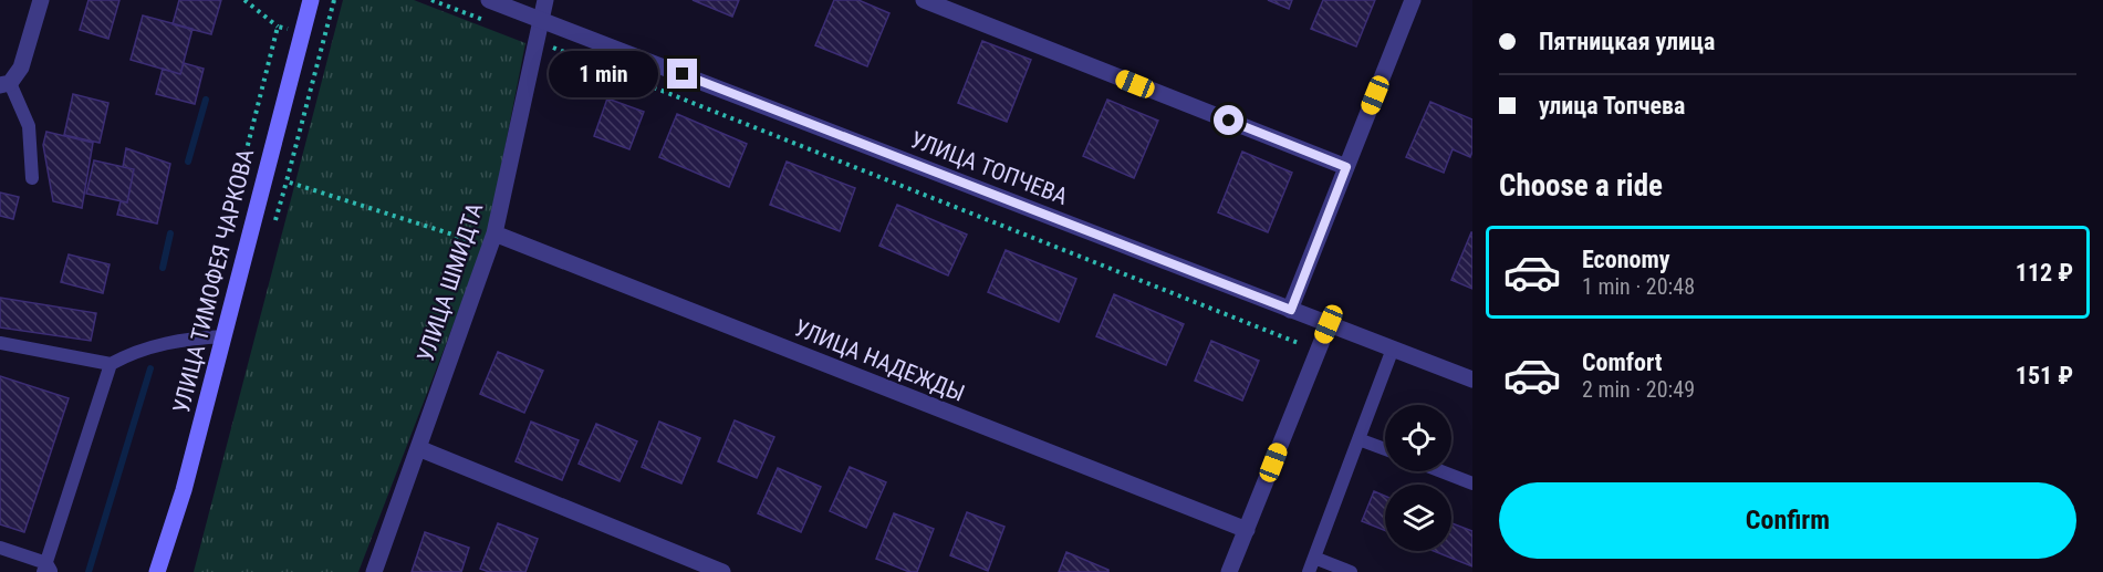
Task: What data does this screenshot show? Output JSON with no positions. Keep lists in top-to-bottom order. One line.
{"streets":{"main road":["УЛИЦА ТИМОФЕЯ ЧАРКОВА"],"street":["УЛИЦА ТОПЧЕВА","УЛИЦА ШМИДТА","УЛИЦА НАДЕЖДЫ"]},"crossings":[["УЛИЦА ТОПЧЕВА","УЛИЦА ШМИДТА"],["УЛИЦА ШМИДТА","УЛИЦА НАДЕЖДЫ"]],"page":{"banner":["Пятницкая улица","улица Топчева"],"bubble":"1 min","heading":"Choose a ride","list":[{"name":"Economy","note":"1 min · 20:48","value":"112 ₽"},{"name":"Comfort","note":"2 min · 20:49","value":"151 ₽"}],"buttons":"Confirm"}}
